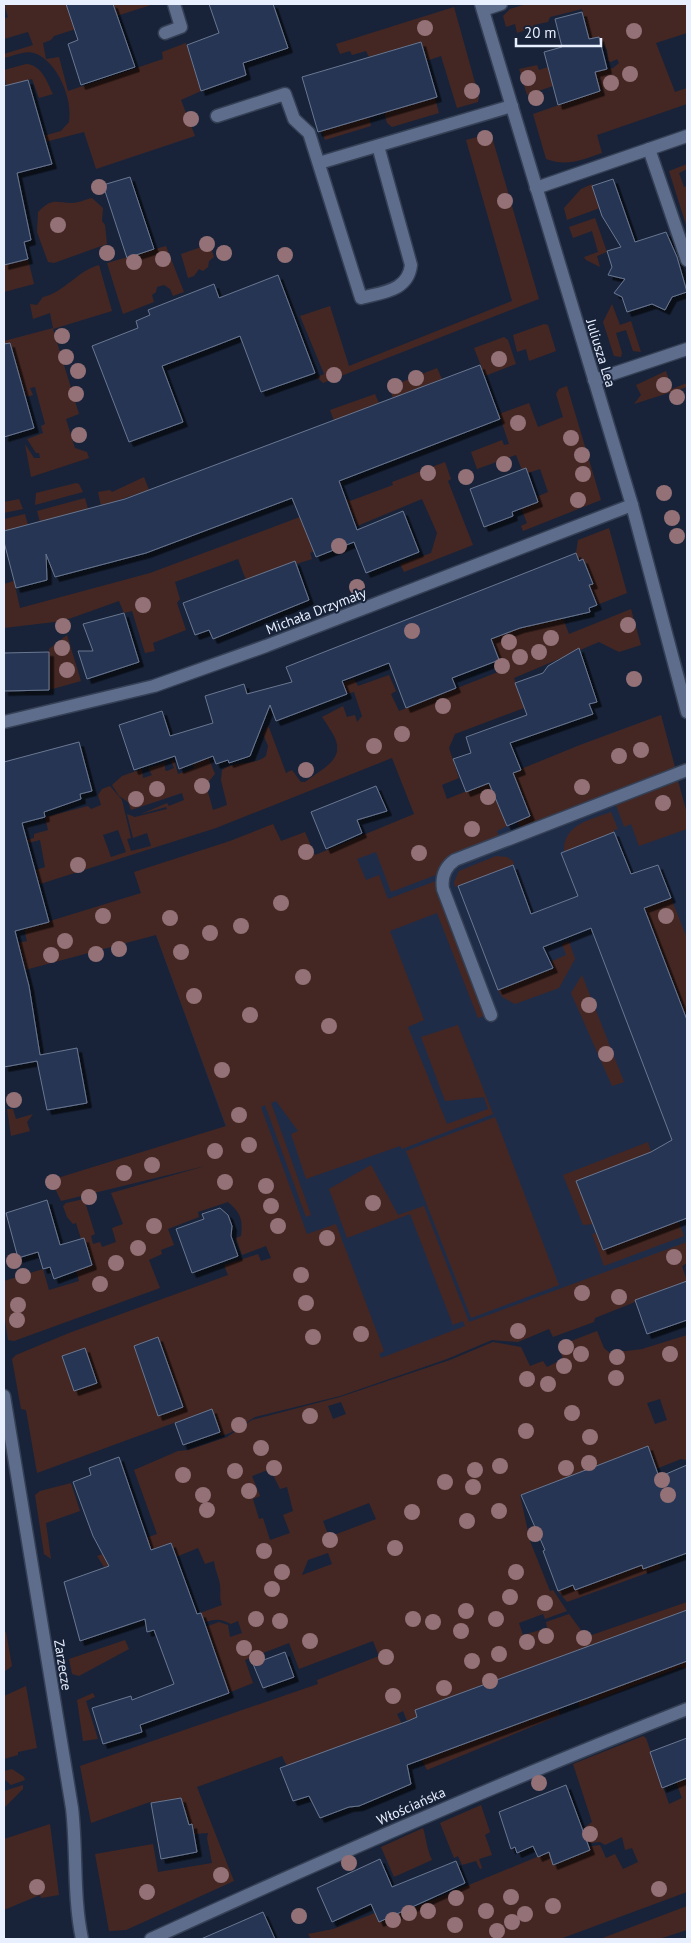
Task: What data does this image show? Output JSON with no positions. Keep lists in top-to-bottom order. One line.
{"streets":{"street":["Juliusza Lea","Michała Drzymały","Zarzecze","Włościańska"]},"crossings":[["Juliusza Lea","Michała Drzymały"]],"scale_bar":"20 m"}
